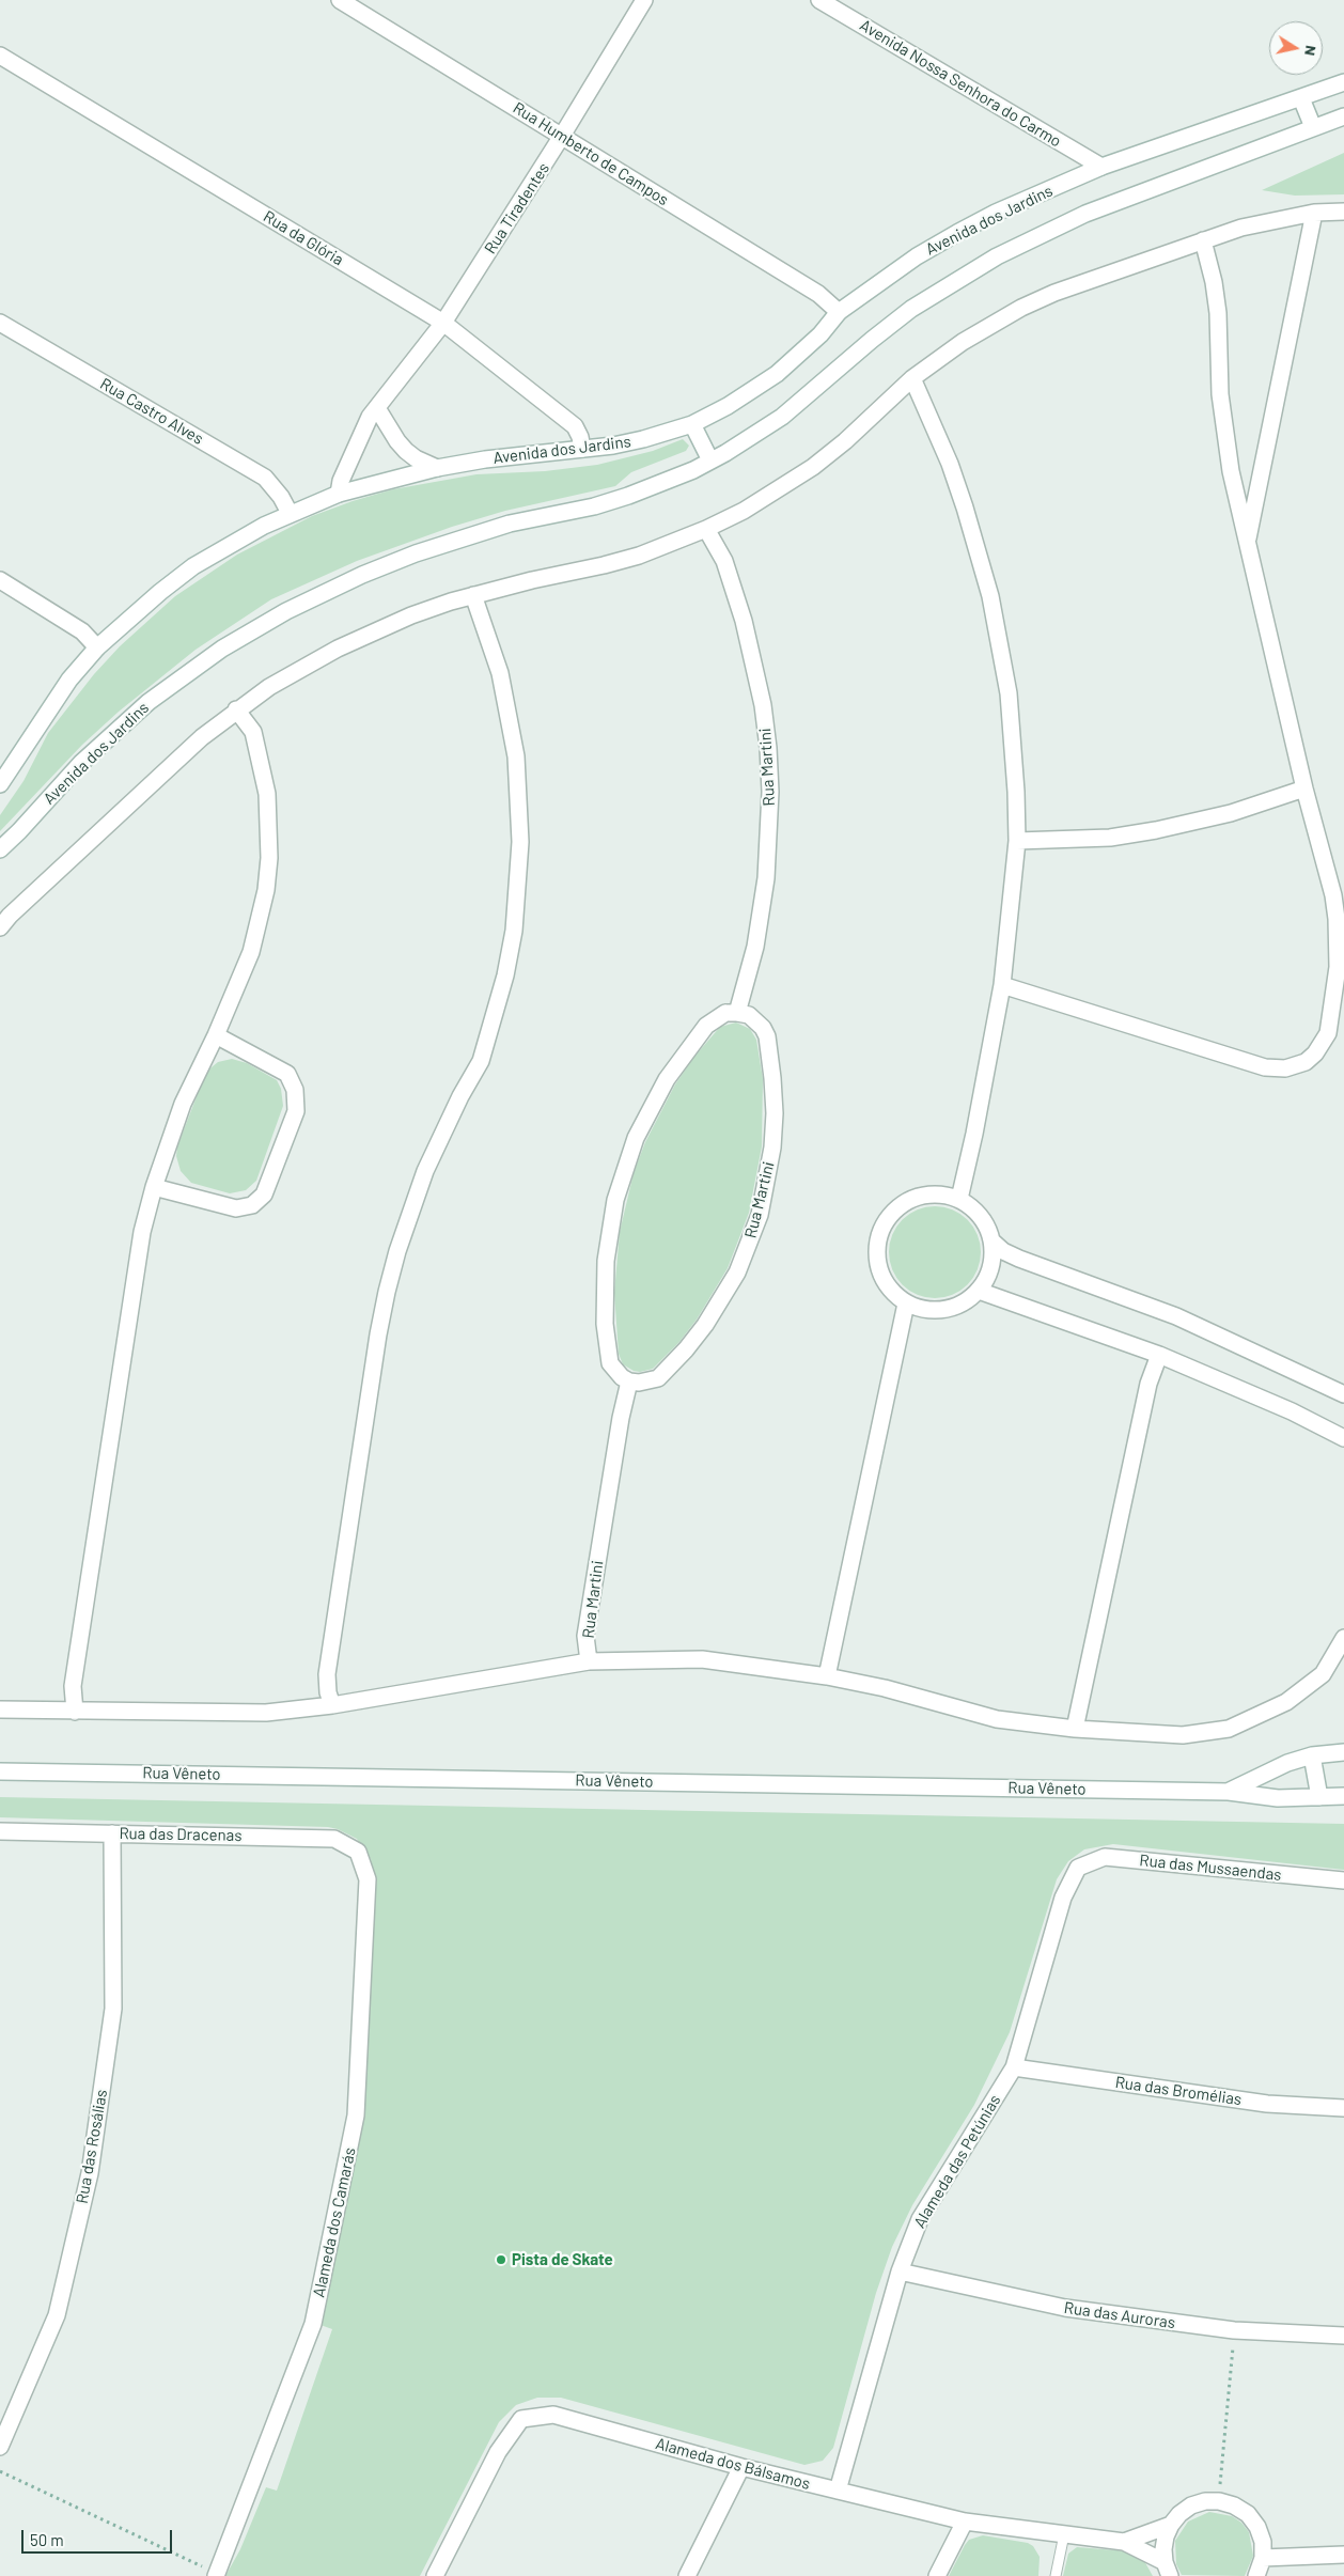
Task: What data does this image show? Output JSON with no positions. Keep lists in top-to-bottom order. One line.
{"streets":{"street":["Avenida Nossa Senhora do Carmo","Rua Humberto de Campos","Rua Tiradentes","Avenida dos Jardins","Rua da Glória","Rua Castro Alves","Rua Martini","Rua Vêneto","Rua das Dracenas","Rua das Mussaendas","Rua das Bromélias","Rua das Rosálias","Alameda das Petúnias","Alameda dos Camarás","Rua das Auroras","Alameda dos Bálsamos"]},"crossings":[["Avenida Nossa Senhora do Carmo","Avenida dos Jardins"],["Rua Humberto de Campos","Rua Tiradentes"],["Rua Humberto de Campos","Avenida dos Jardins"],["Rua Tiradentes","Avenida dos Jardins"],["Rua Tiradentes","Rua da Glória"],["Avenida dos Jardins","Rua da Glória"],["Avenida dos Jardins","Rua Castro Alves"],["Rua das Dracenas","Rua das Rosálias"],["Rua das Dracenas","Alameda dos Camarás"],["Rua das Mussaendas","Alameda das Petúnias"],["Rua das Bromélias","Alameda das Petúnias"],["Alameda das Petúnias","Rua das Auroras"],["Alameda das Petúnias","Alameda dos Bálsamos"]],"places":["Pista de Skate"],"scale_bar":"50 m","north":"right"}
